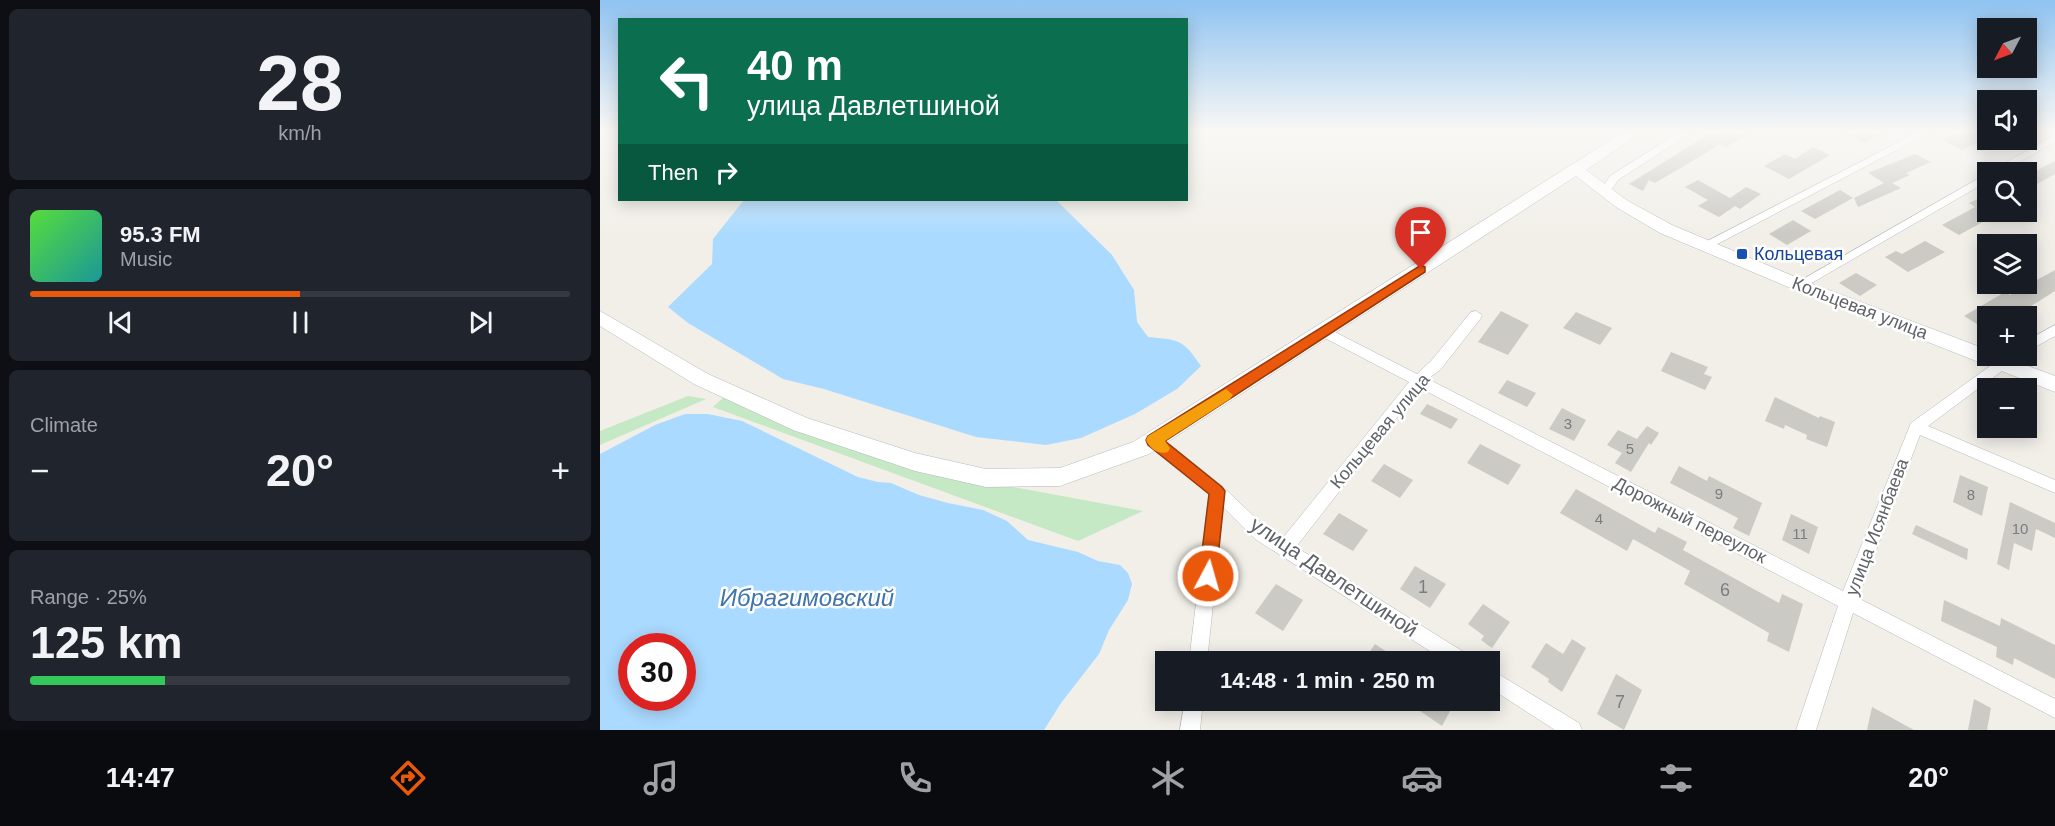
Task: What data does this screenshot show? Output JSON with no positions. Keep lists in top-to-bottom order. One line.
{"streets":{"main road":["Кольцевая улица"],"street":["Дорожный переулок","улица Исянбаева","улица Давлетшиной"]},"crossings":[["Кольцевая улица","Дорожный переулок"],["Кольцевая улица","улица Давлетшиной"],["Дорожный переулок","улица Исянбаева"]],"water":["Ибрагимовский"],"places":{"transit":["Кольцевая"]},"house_numbers":["3","5","9","8","4","10","11","1","6","7"],"north":"bottom left","page":{"tile":[["28","km/h"],"Climate",["Range · 25%","125 km"]],"map_buttons":["+","−"],"turn":["40 m","улица Давлетшиной"],"then":"Then","song":["95.3 FM","Music"],"heat":["−","20°","+"],"limit":"30","trip":"14:48 · 1 min · 250 m","tabs":["14:47","20°"]}}
